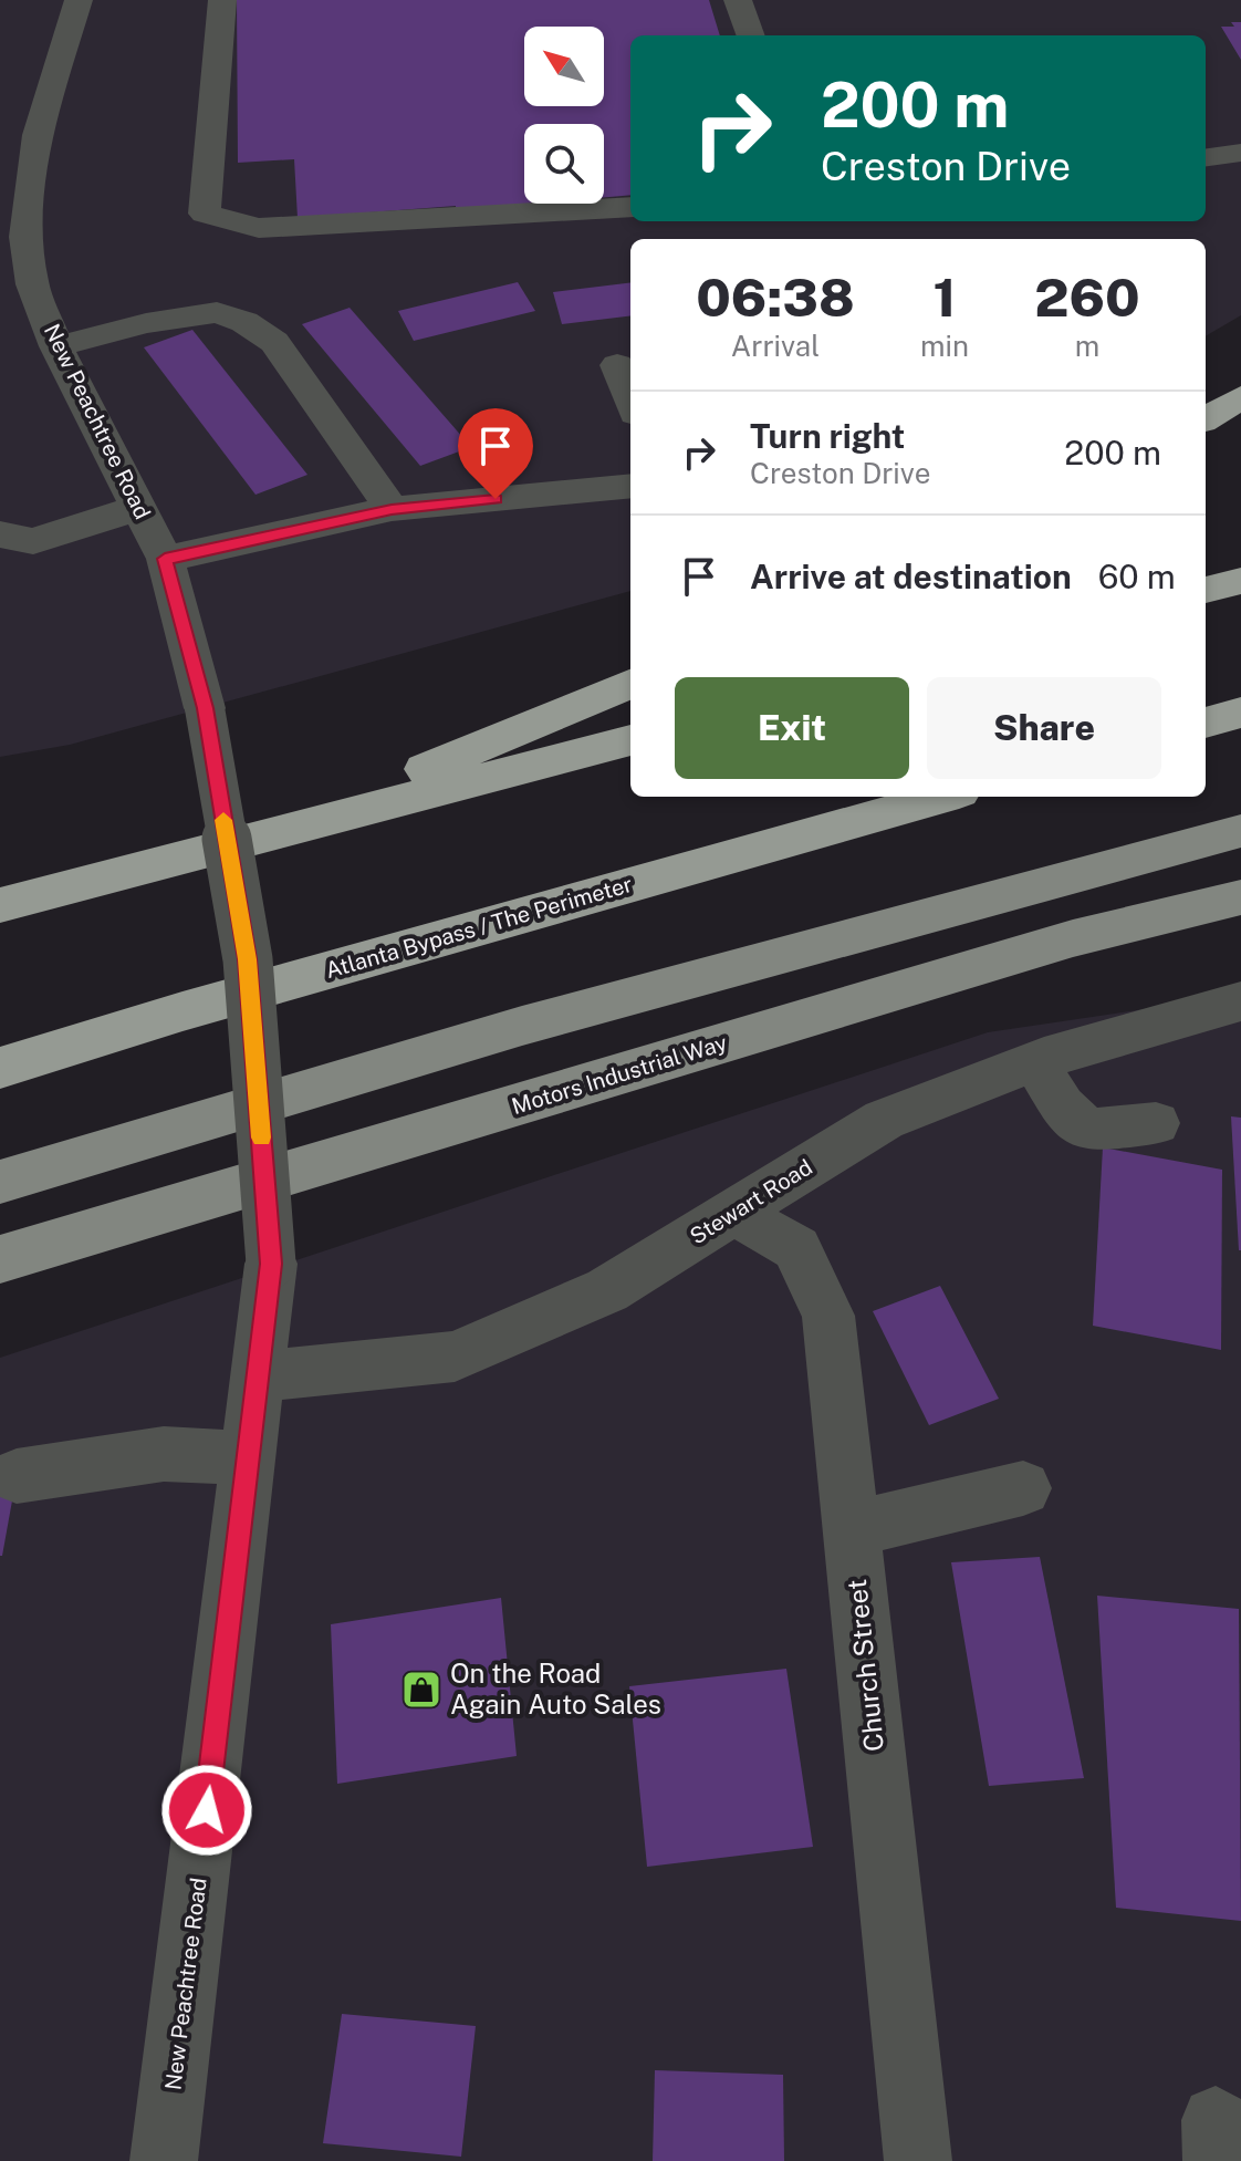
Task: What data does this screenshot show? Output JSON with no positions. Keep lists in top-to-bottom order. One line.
{"streets":{"highway":["Atlanta Bypass / The Perimeter"],"main road":["Motors Industrial Way"],"street":["New Peachtree Road","Stewart Road","Church Street"]},"crossings":[["New Peachtree Road","Stewart Road"],["Stewart Road","Church Street"]],"places":{"shop":["On the Road Again Auto Sales"]},"north":"top left","page":{"turn":["200 m","Creston Drive"],"eta":["06:38","Arrival","1","min","260","m"],"list":[{"name":"Turn right","note":"Creston Drive","value":"200 m"},{"name":"Arrive at destination","value":"60 m"}],"buttons":["Exit","Share"]}}
